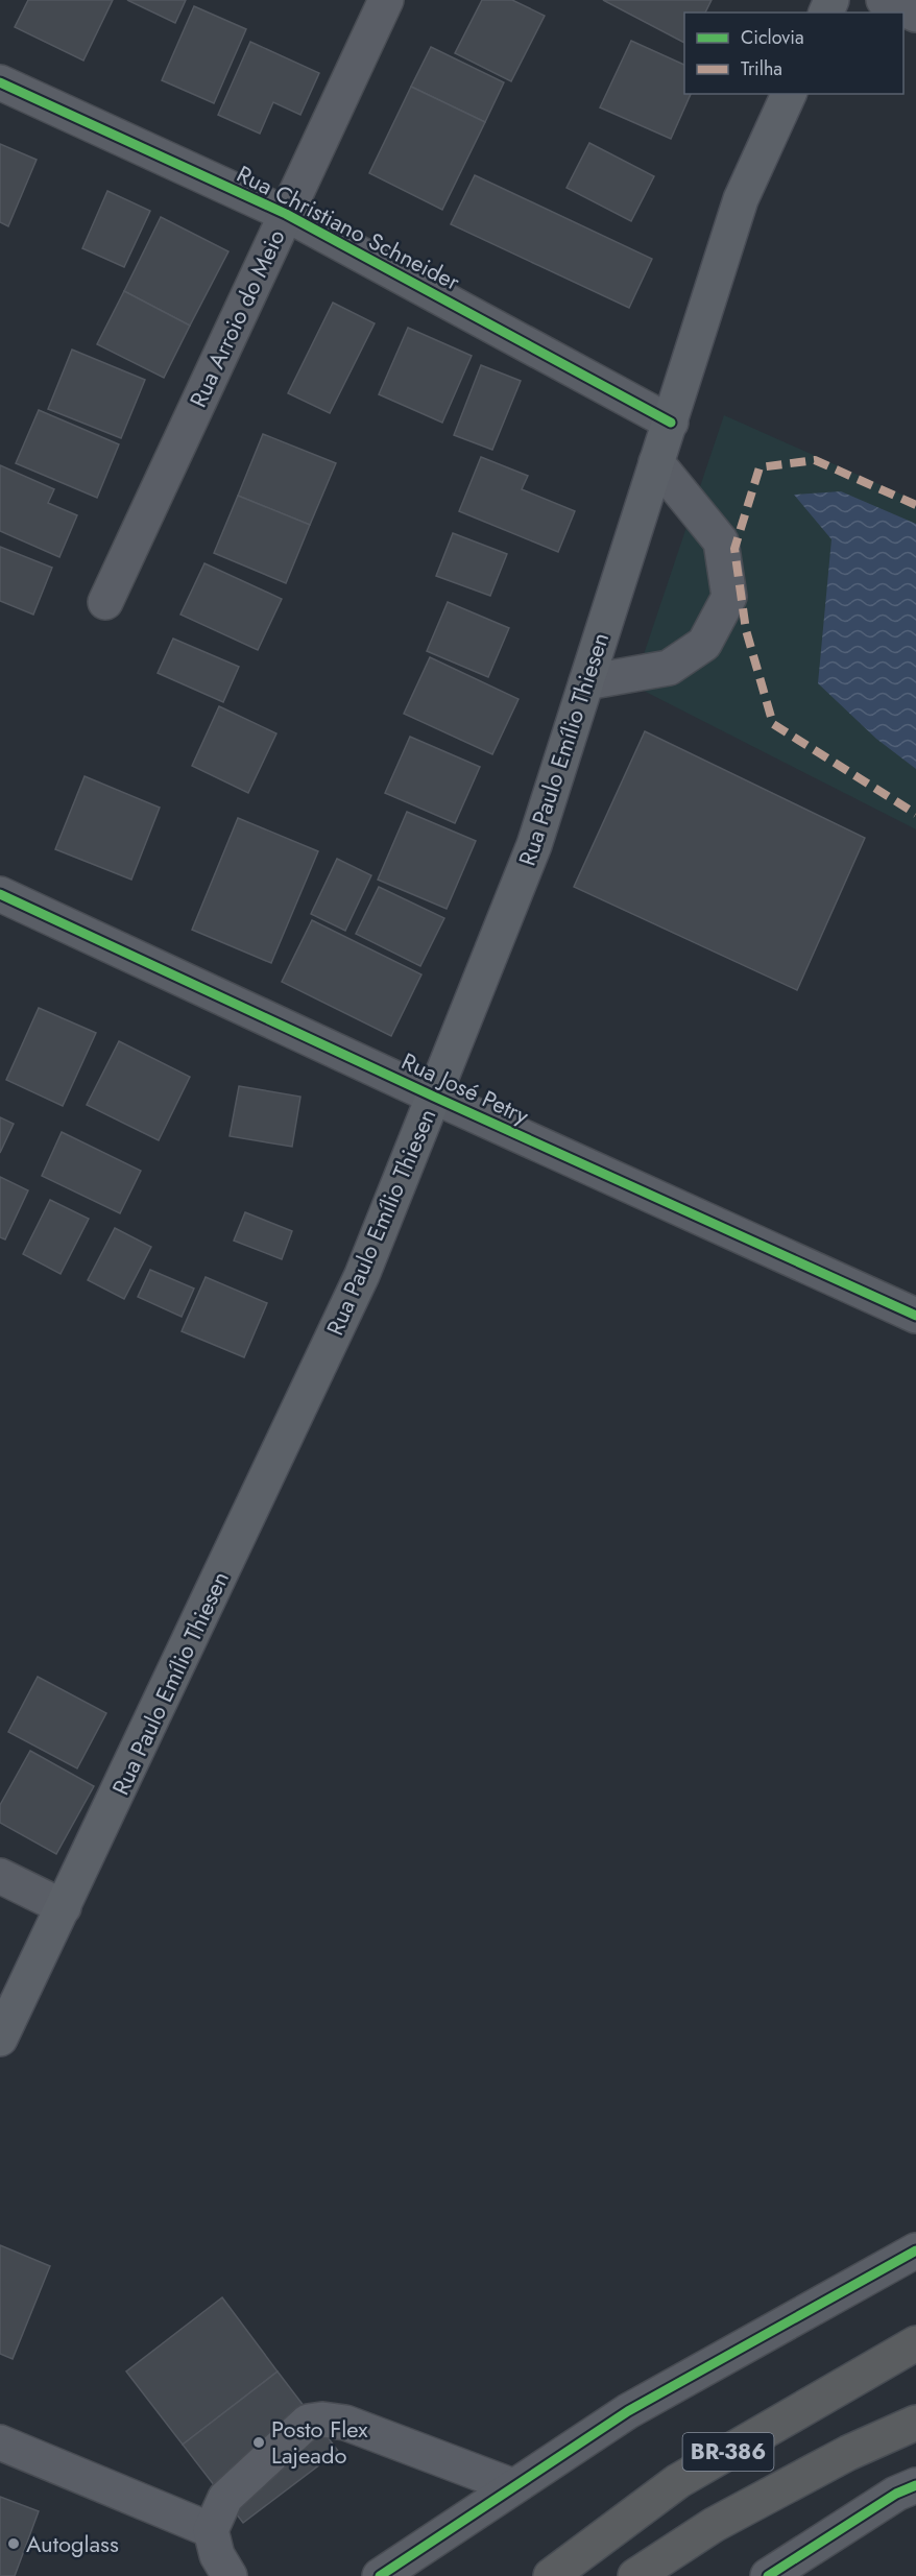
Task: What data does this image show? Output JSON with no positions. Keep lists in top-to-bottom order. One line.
{"streets":{"highway":["BR-386"],"main road":["Rua Paulo Emílio Thiesen"],"street":["Rua Christiano Schneider","Rua Arroio do Meio","Rua José Petry"]},"crossings":[["Rua Christiano Schneider","Rua Arroio do Meio"],["Rua Christiano Schneider","Rua Paulo Emílio Thiesen"],["Rua Paulo Emílio Thiesen","Rua José Petry"]],"places":["Posto Flex Lajeado","Autoglass"],"legend":["Ciclovia","Trilha"]}
